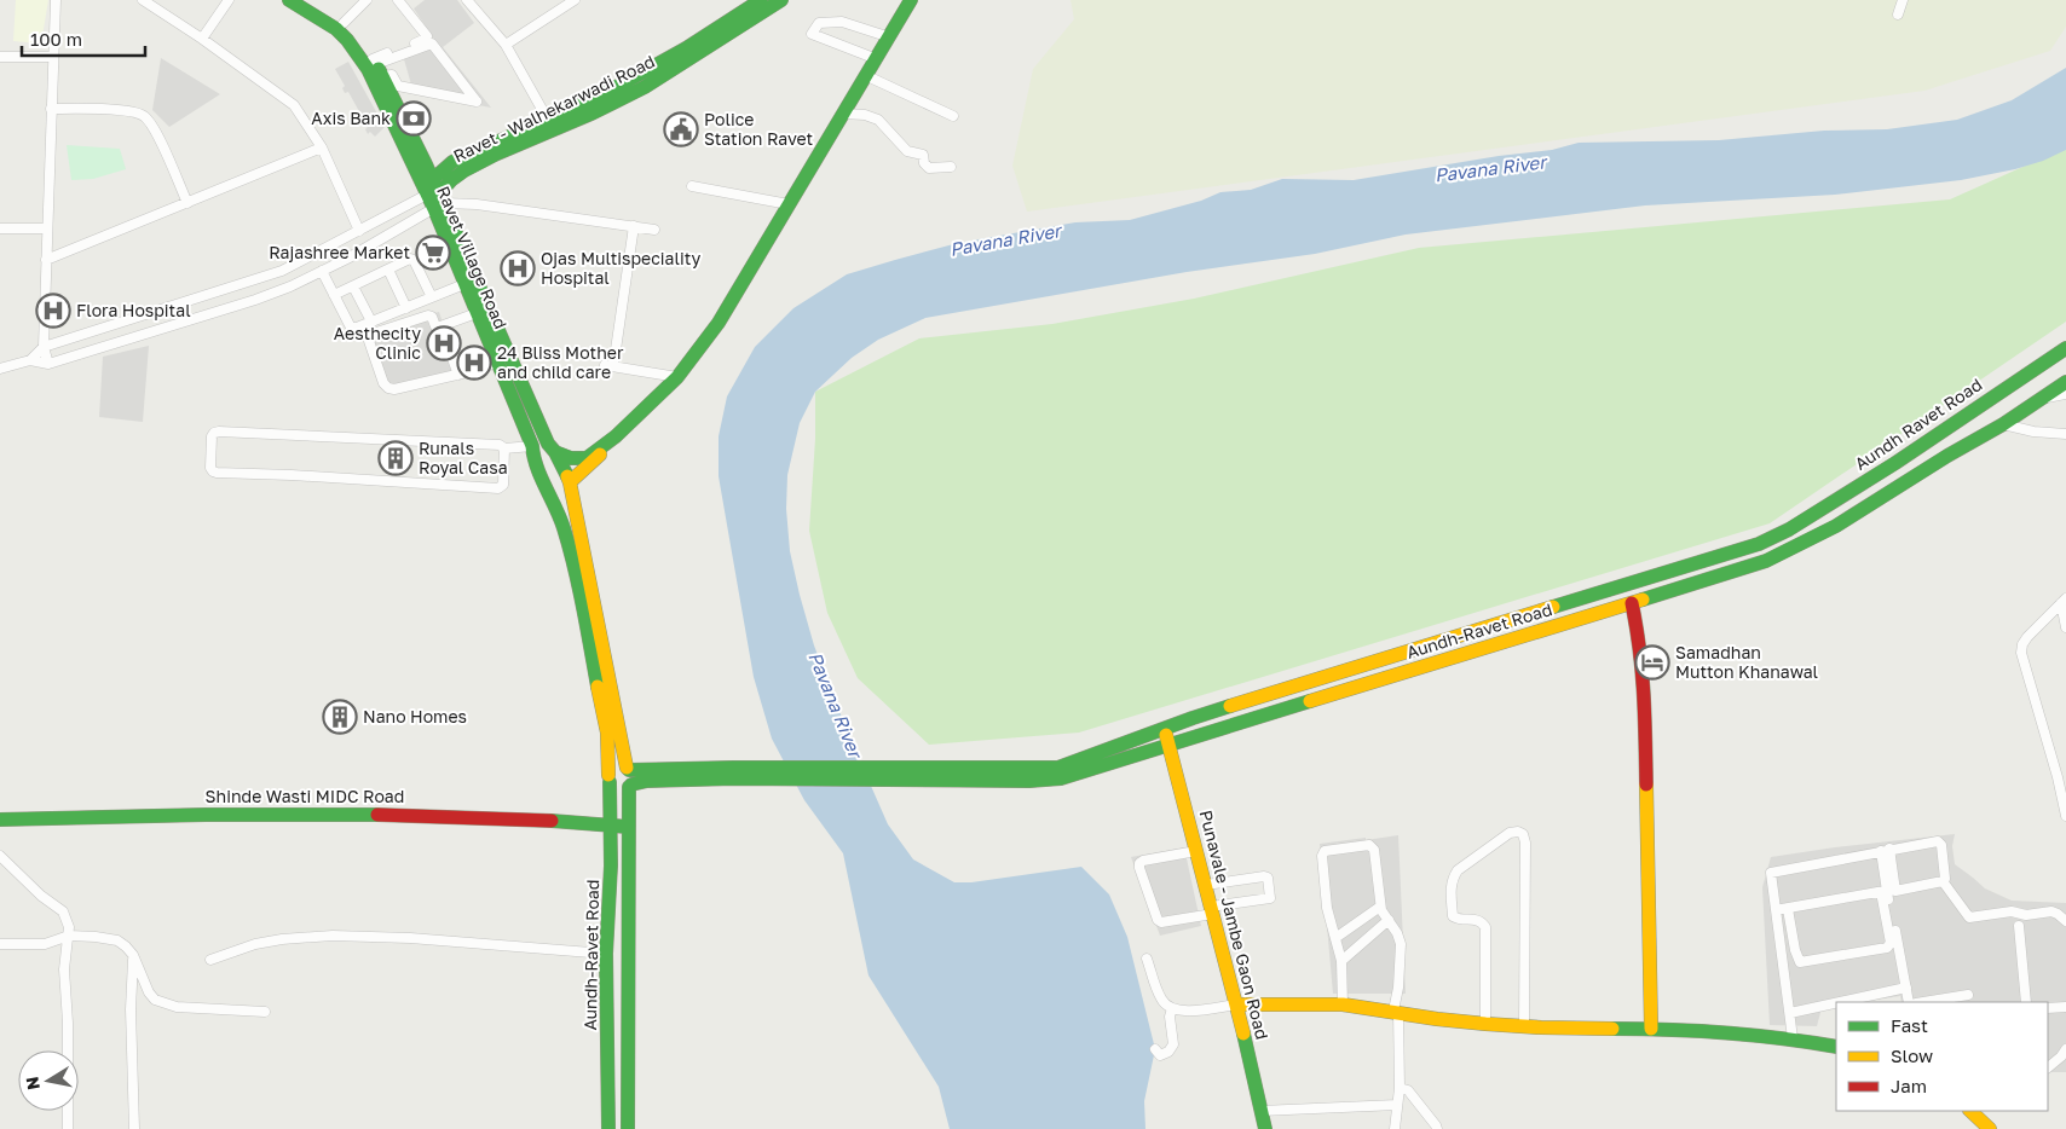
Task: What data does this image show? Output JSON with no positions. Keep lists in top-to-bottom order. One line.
{"streets":{"main road":["Ravet - Walhekarwadi Road","Ravet Village Road","Aundh Ravet Road","Aundh-Ravet Road","Shinde Wasti MIDC Road","Punavale - Jambe Gaon Road"]},"crossings":[["Ravet - Walhekarwadi Road","Ravet Village Road"],["Ravet Village Road","Aundh-Ravet Road"],["Aundh Ravet Road","Aundh-Ravet Road"],["Aundh-Ravet Road","Shinde Wasti MIDC Road"],["Aundh-Ravet Road","Punavale - Jambe Gaon Road"]],"water":["Pavana River"],"places":{"bank":["Axis Bank"],"public building":["Police Station Ravet"],"supermarket":["Rajashree Market"],"hospital":["Ojas Multispeciality Hospital","Flora Hospital","Aesthecity Clinic","24 Bliss Mother and child care"],"building":["Runals Royal Casa","Nano Homes"],"hotel":["Samadhan Mutton Khanawal"]},"legend":["Fast","Slow","Jam"],"scale_bar":"100 m","north":"left"}
